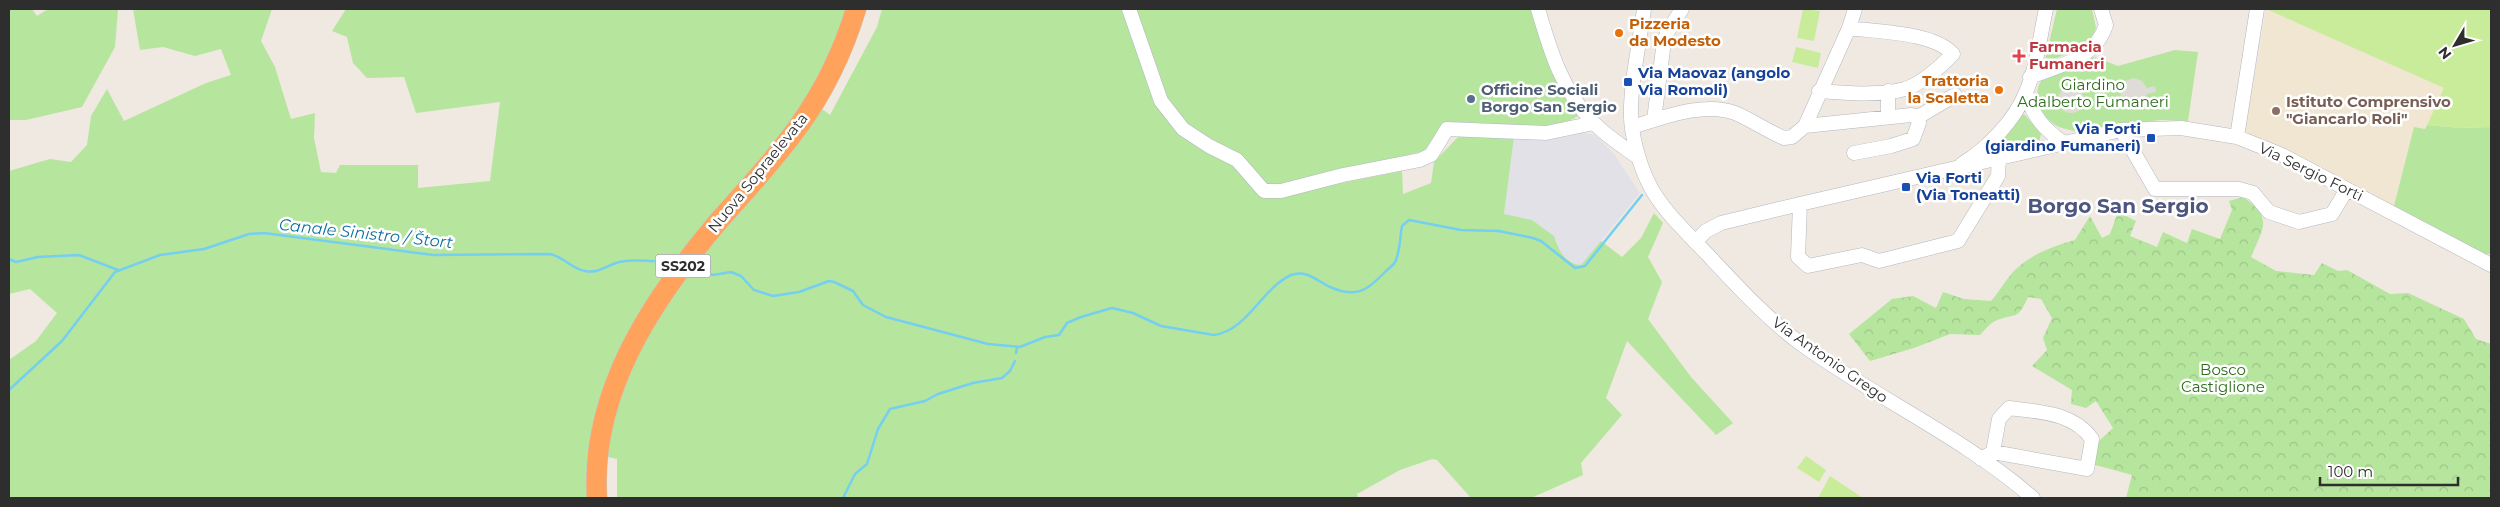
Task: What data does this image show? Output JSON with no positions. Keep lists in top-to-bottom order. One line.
{"streets":{"highway":["Nuova Sopraelevata","SS202"],"street":["Via Sergio Forti","Via Antonio Grego"]},"crossings":[["Via Sergio Forti","Via Antonio Grego"]],"districts":["Borgo San Sergio"],"water":["Canale Sinistro / Štort"],"parks":["Giardino Adalberto Fumaneri","Bosco Castiglione"],"places":{"other":["Pizzeria da Modesto","Trattoria la Scaletta","Officine Sociali Borgo San Sergio","Istituto Comprensivo \"Giancarlo Roli\""],"health":["Farmacia Fumaneri"],"transit":["Via Maovaz (angolo Via Romoli)","Via Forti (giardino Fumaneri)","Via Forti (Via Toneatti)"]},"scale_bar":"100 m","north":"bottom left"}
